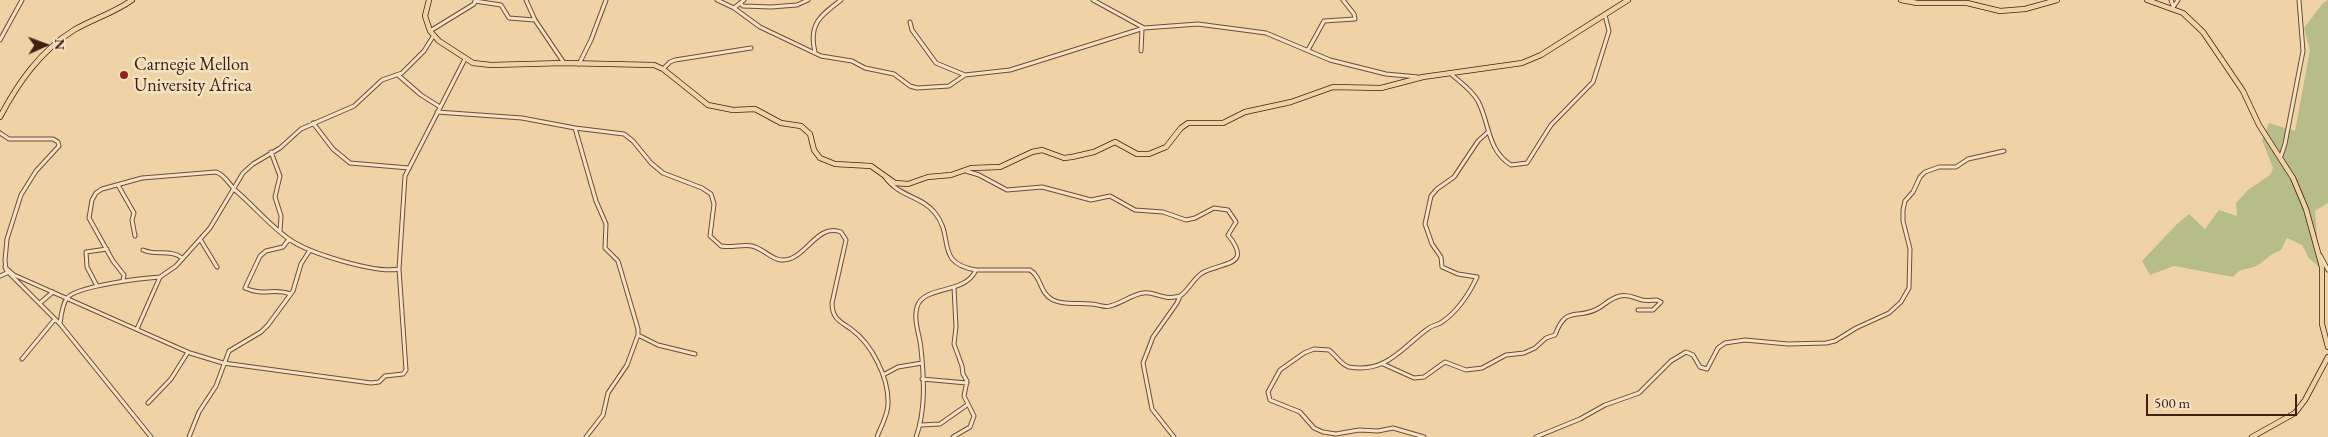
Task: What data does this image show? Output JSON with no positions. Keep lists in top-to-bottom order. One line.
{"places":["Carnegie Mellon University Africa"],"scale_bar":"500 m","north":"right"}
